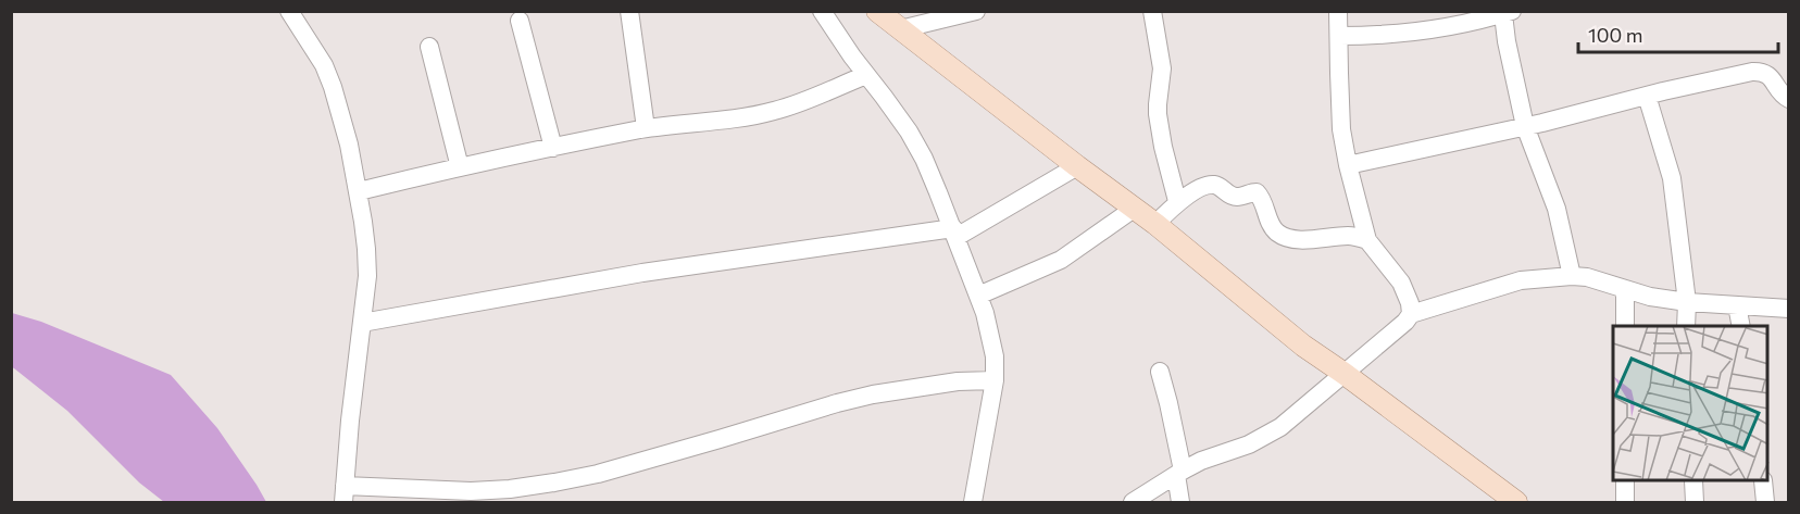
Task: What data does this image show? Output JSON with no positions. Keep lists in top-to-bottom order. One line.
{"scale_bar":"100 m"}
